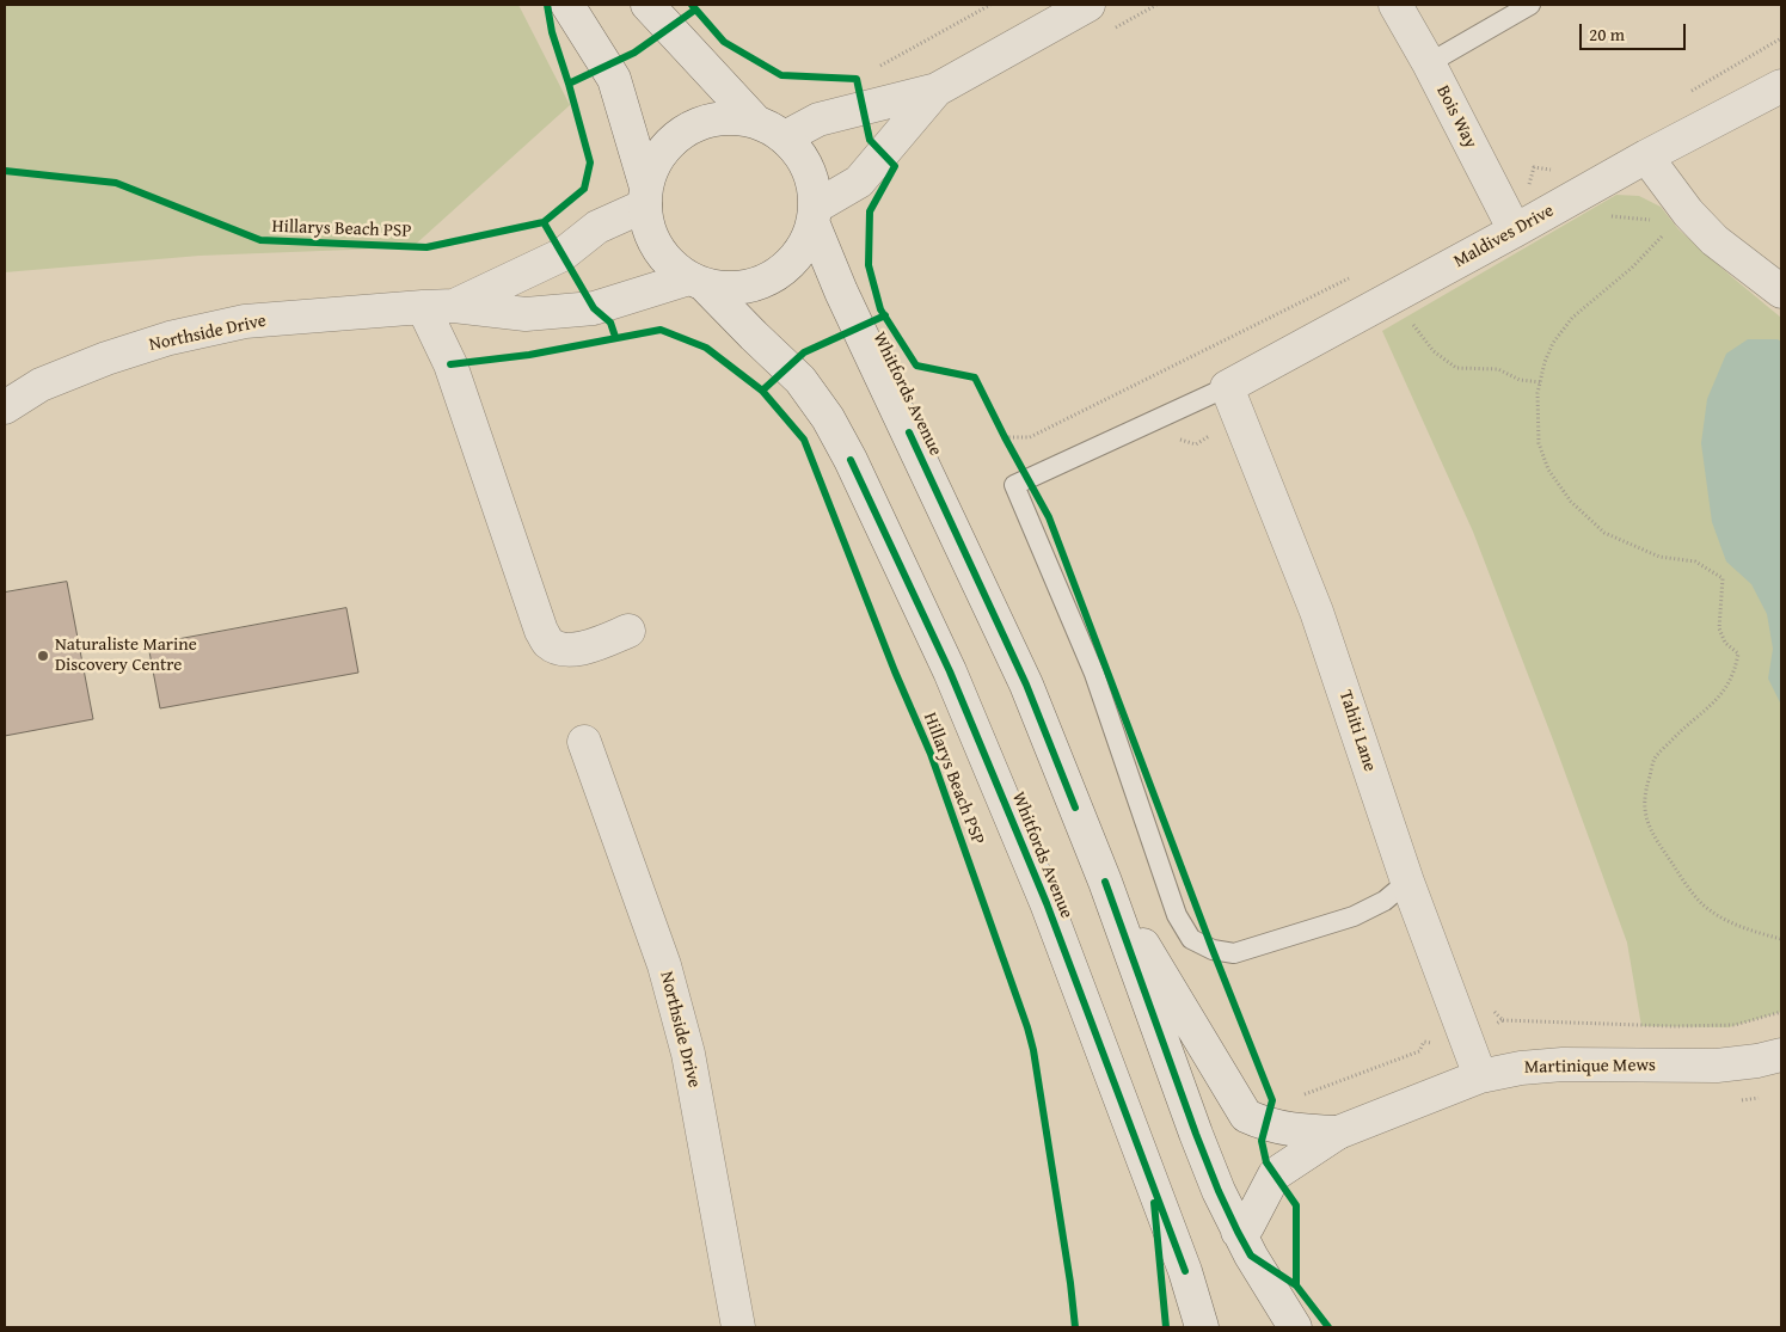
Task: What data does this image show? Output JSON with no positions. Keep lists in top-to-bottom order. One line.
{"streets":{"street":["Bois Way","Maldives Drive","Northside Drive","Whitfords Avenue","Tahiti Lane","Martinique Mews"],"cycle path":["Hillarys Beach PSP"]},"crossings":[["Bois Way","Maldives Drive"],["Maldives Drive","Tahiti Lane"],["Northside Drive","Whitfords Avenue"],["Tahiti Lane","Martinique Mews"]],"places":["Naturaliste Marine Discovery Centre"],"scale_bar":"20 m"}
